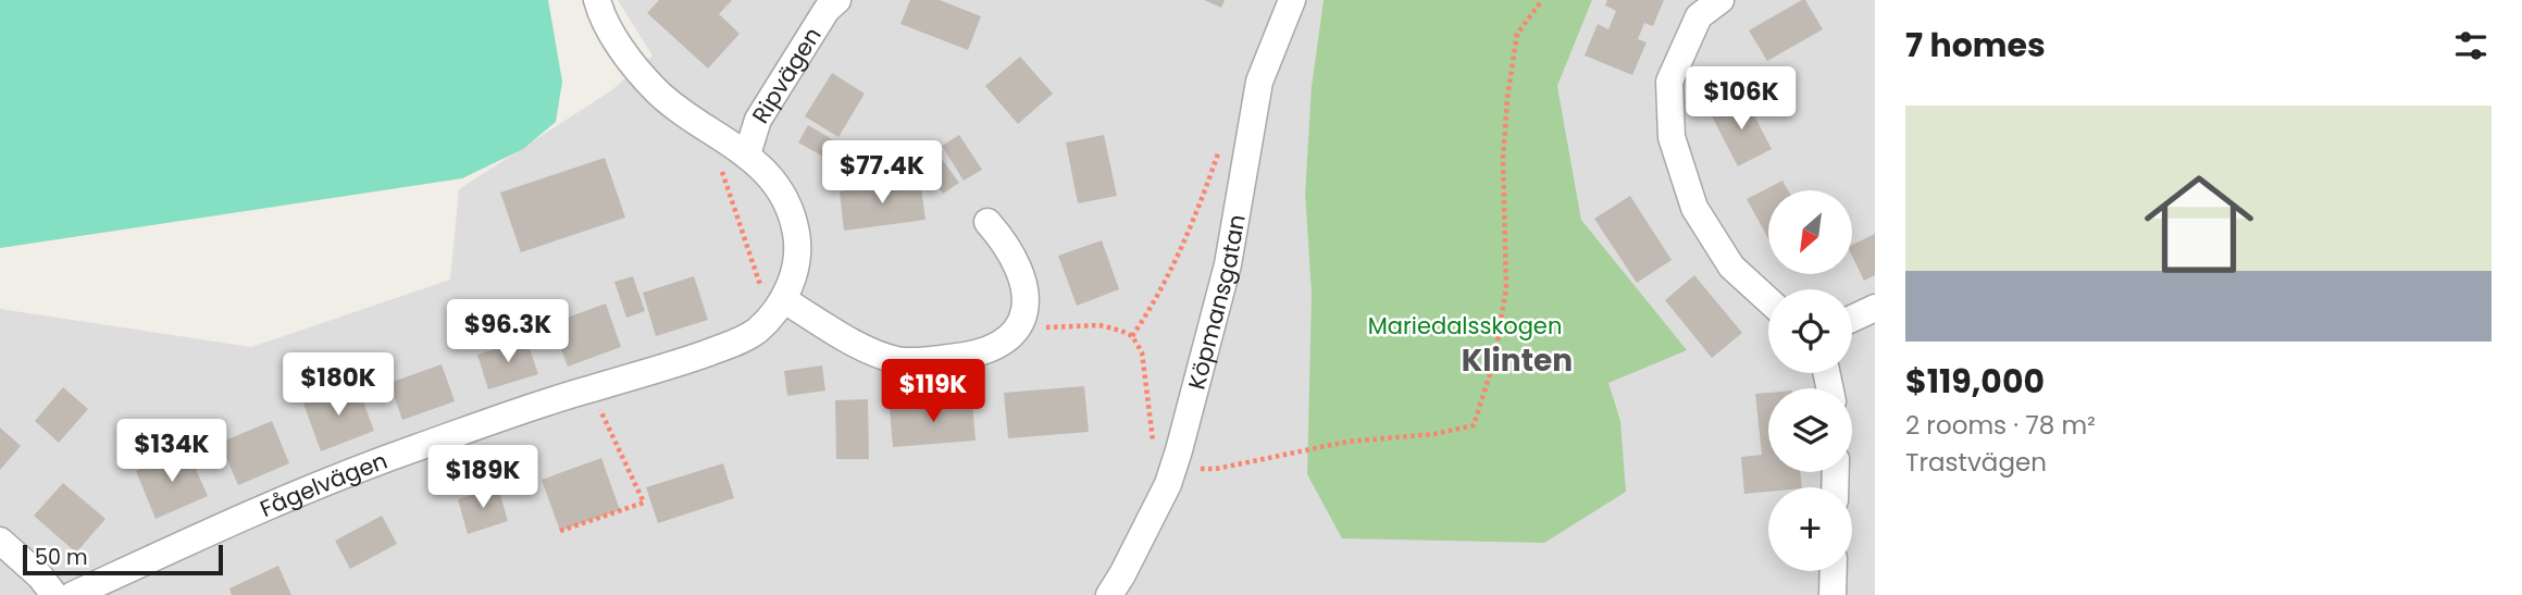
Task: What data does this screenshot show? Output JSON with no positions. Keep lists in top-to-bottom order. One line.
{"streets":{"street":["Ripvägen","Köpmansgatan","Fågelvägen"]},"districts":["Klinten"],"parks":["Mariedalsskogen"],"scale_bar":"50 m","north":"bottom left","page":{"heading":"7 homes","price":["$106K","$77.4K","$96.3K","$180K","$119K","$134K","$189K"],"list":[{"name":"$119,000","note":"2 rooms · 78 m² · Trastvägen"}],"map_buttons":"+","scale":"50 m"}}
